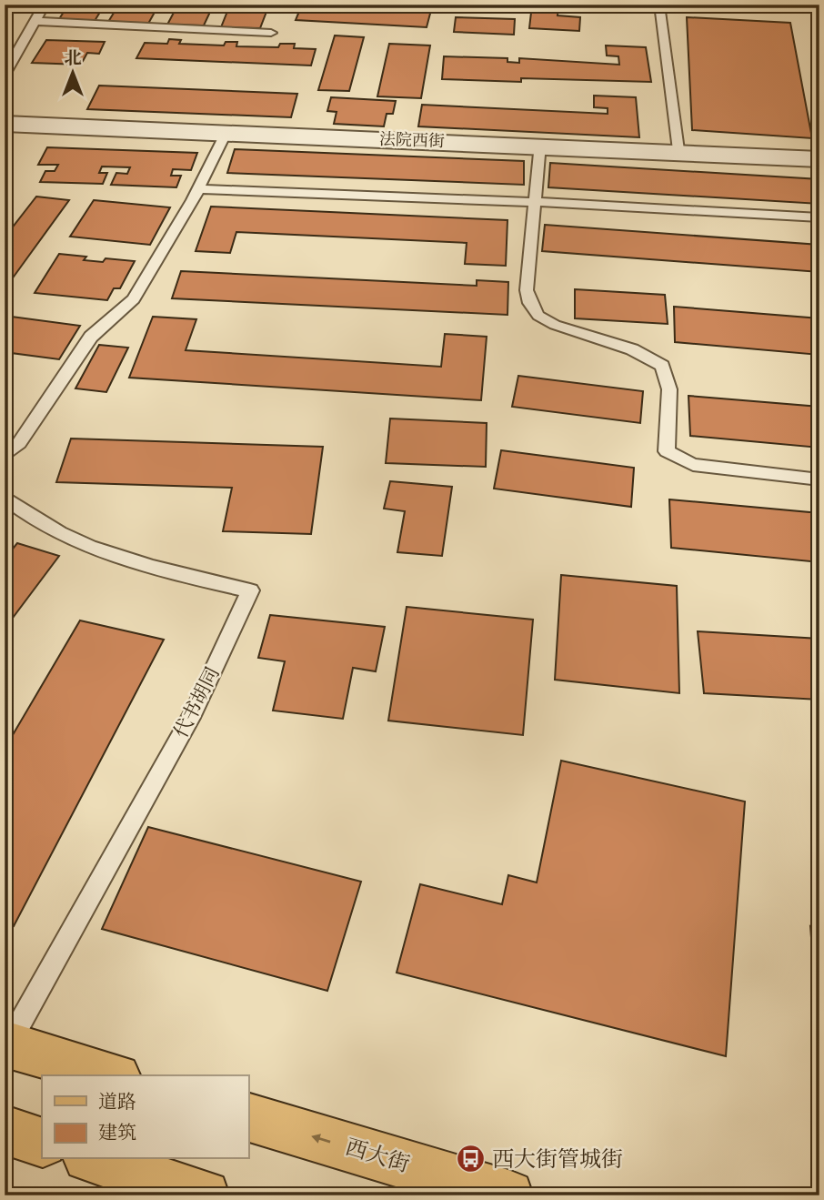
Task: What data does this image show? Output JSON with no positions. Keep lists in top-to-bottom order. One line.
{"streets":{"main road":["西大街"],"street":["法院西街"],"lane":["代书胡同"]},"one_way":["西大街"],"places":{"bus stop":["西大街管城街"]},"legend":["道路","建筑"],"north":"top"}
